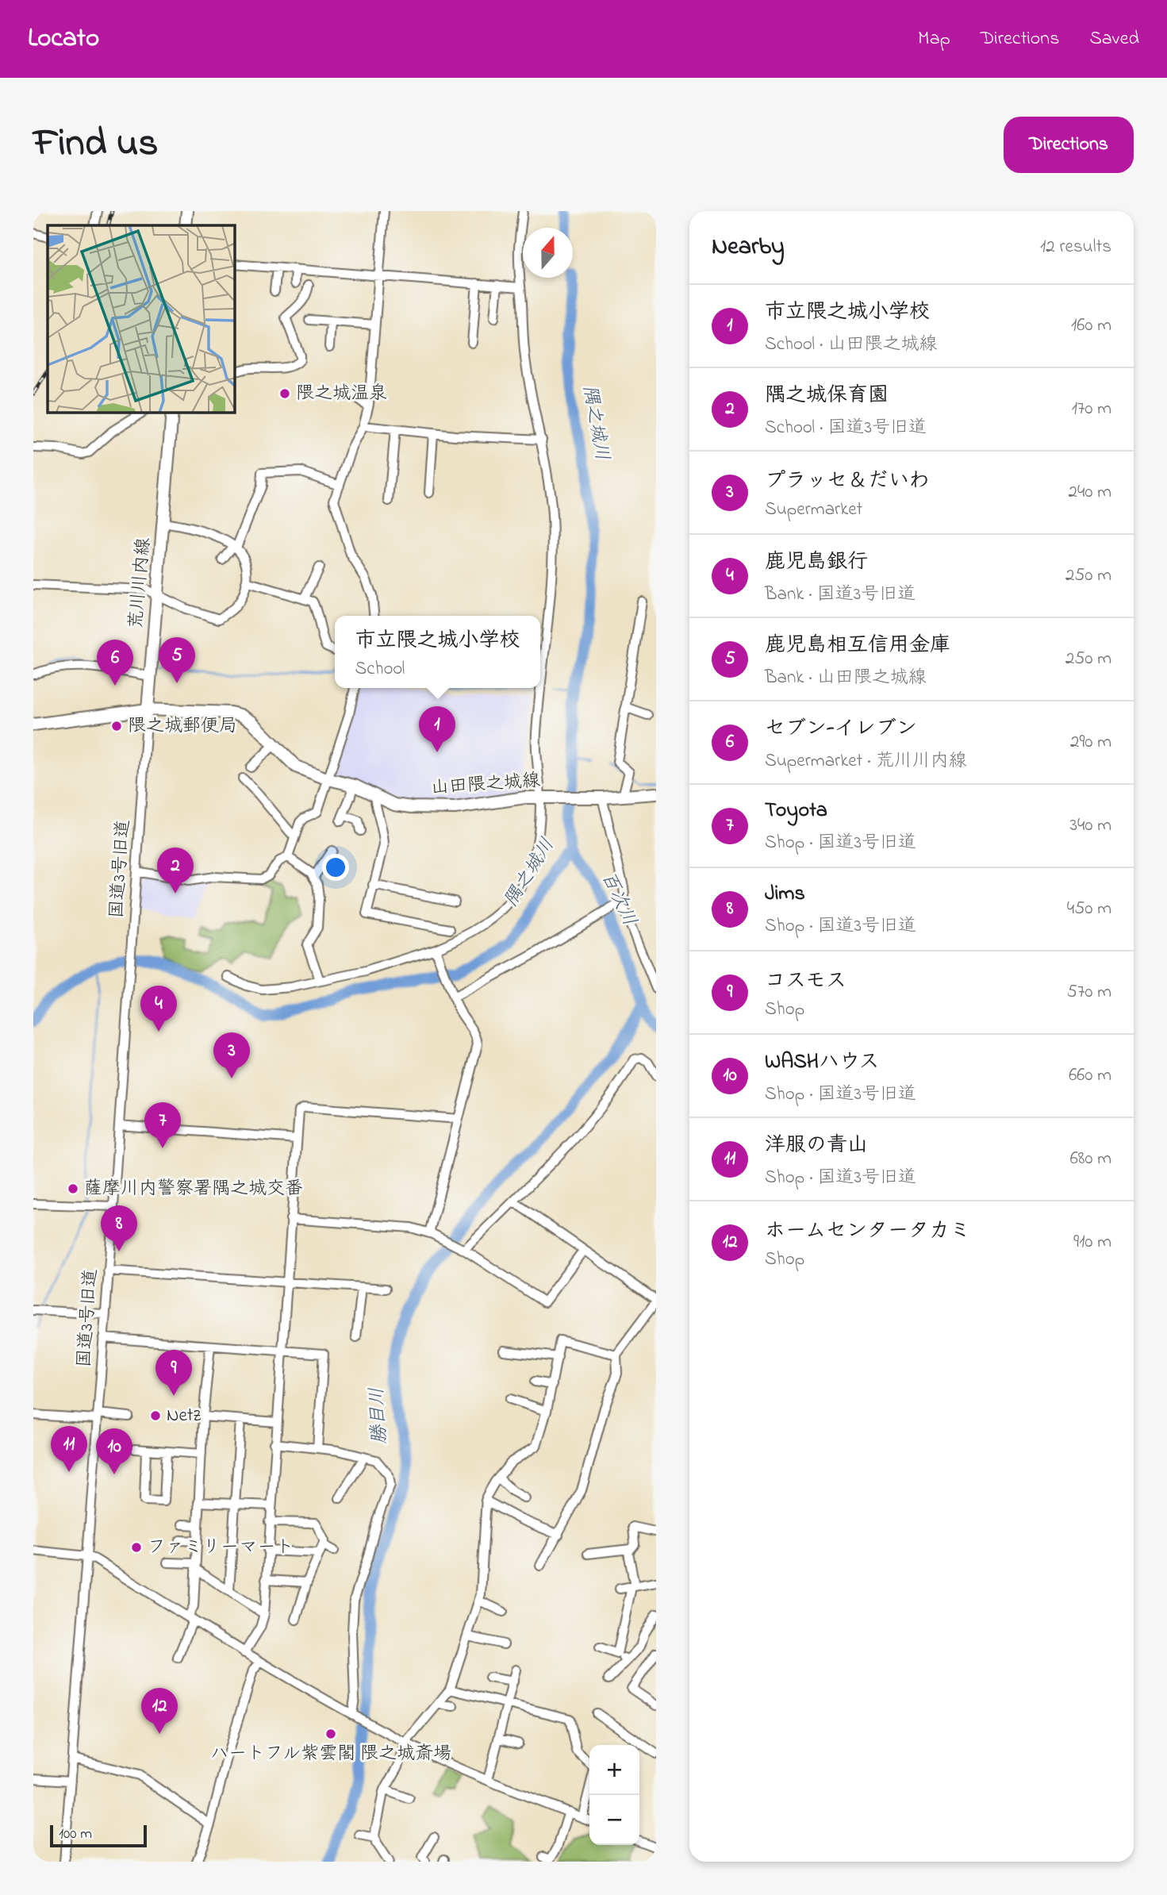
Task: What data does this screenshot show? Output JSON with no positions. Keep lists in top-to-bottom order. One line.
{"streets":{"main road":["荒川川内線","山田隈之城線"],"street":["国道3号旧道"]},"crossings":[["荒川川内線","山田隈之城線"],["荒川川内線","国道3号旧道"],["山田隈之城線","国道3号旧道"]],"water":["隅之城川","百次川","勝目川"],"places":["隈之城温泉","隈之城郵便局","薩摩川内警察署隅之城交番","Netz","ファミリーマート","ハートフル紫雲閣 隈之城斎場"],"scale_bar":"100 m","north":"top","page":{"header":"Locato","nav":["Map","Directions","Saved"],"title":"Find us","buttons":"Directions","heading":["Nearby","12 results"],"list":[{"mark":"1","name":"市立隈之城小学校","note":"School · 山田隈之城線","value":"160 m"},{"mark":"2","name":"隅之城保育園","note":"School · 国道3号旧道","value":"170 m"},{"mark":"3","name":"プラッセ＆だいわ","note":"Supermarket","value":"240 m"},{"mark":"4","name":"鹿児島銀行","note":"Bank · 国道3号旧道","value":"250 m"},{"mark":"5","name":"鹿児島相互信用金庫","note":"Bank · 山田隈之城線","value":"250 m"},{"mark":"6","name":"セブン-イレブン","note":"Supermarket · 荒川川内線","value":"290 m"},{"mark":"7","name":"Toyota","note":"Shop · 国道3号旧道","value":"340 m"},{"mark":"8","name":"Jims","note":"Shop · 国道3号旧道","value":"450 m"},{"mark":"9","name":"コスモス","note":"Shop","value":"570 m"},{"mark":"10","name":"WASHハウス","note":"Shop · 国道3号旧道","value":"660 m"},{"mark":"11","name":"洋服の青山","note":"Shop · 国道3号旧道","value":"680 m"},{"mark":"12","name":"ホームセンタータカミ","note":"Shop","value":"910 m"}],"popup":["市立隈之城小学校","School"],"pins":["5","6","1","2","4","3","7","8","9","11","10","12"],"map_buttons":["+","−"],"scale":"100 m"}}
